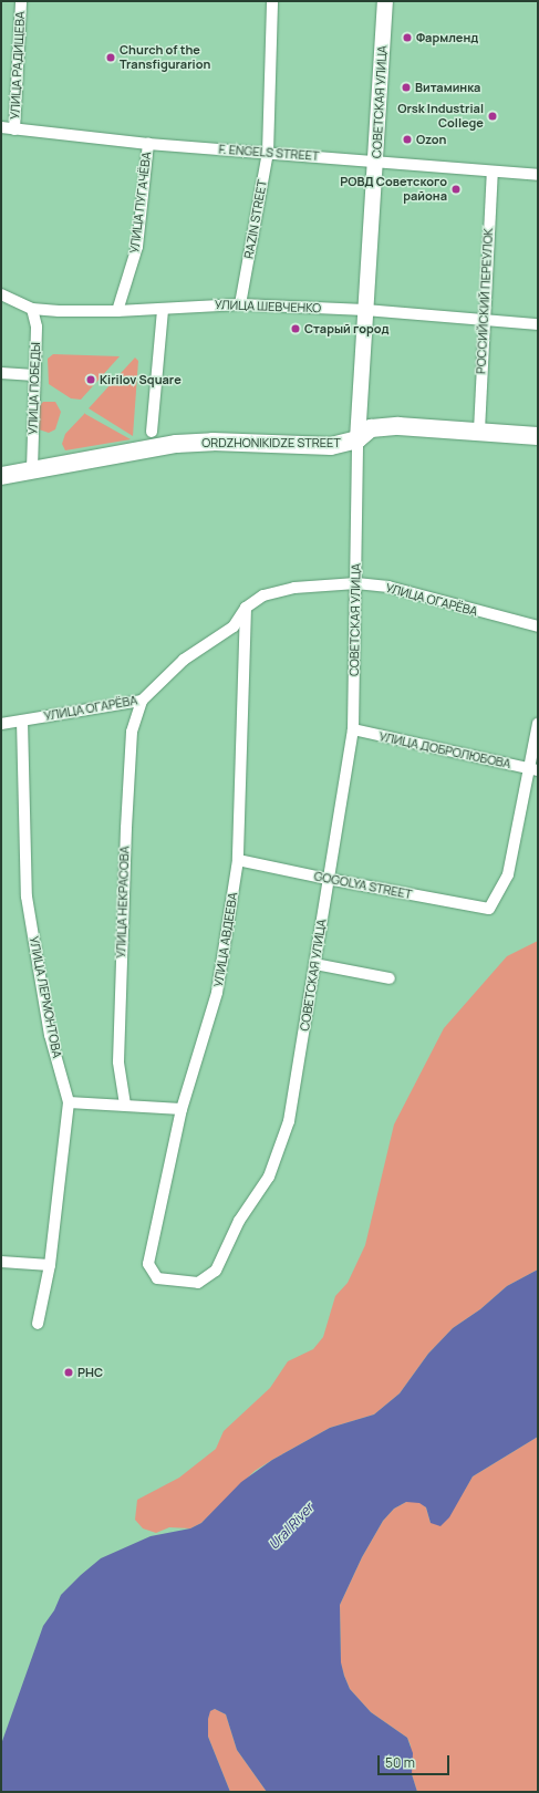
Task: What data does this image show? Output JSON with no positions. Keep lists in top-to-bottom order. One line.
{"streets":{"main road":["ORDZHONIKIDZE STREET"],"street":["УЛИЦА РАДИЩЕВА","СОВЕТСКАЯ УЛИЦА","F. ENGELS STREET","УЛИЦА ПУГАЧЁВА","RAZIN STREET","РОССИЙСКИЙ ПЕРЕУЛОК","УЛИЦА ШЕВЧЕНКО","УЛИЦА ПОБЕДЫ","УЛИЦА ОГАРЁВА","УЛИЦА ДОБРОЛЮБОВА","GOGOLYA STREET","УЛИЦА НЕКРАСОВА","УЛИЦА АВДЕЕВА","УЛИЦА ЛЕРМОНТОВА"]},"crossings":[["УЛИЦА РАДИЩЕВА","F. ENGELS STREET"],["СОВЕТСКАЯ УЛИЦА","F. ENGELS STREET"],["СОВЕТСКАЯ УЛИЦА","УЛИЦА ШЕВЧЕНКО"],["СОВЕТСКАЯ УЛИЦА","ORDZHONIKIDZE STREET"],["СОВЕТСКАЯ УЛИЦА","УЛИЦА ОГАРЁВА"],["СОВЕТСКАЯ УЛИЦА","УЛИЦА ДОБРОЛЮБОВА"],["СОВЕТСКАЯ УЛИЦА","GOGOLYA STREET"],["СОВЕТСКАЯ УЛИЦА","УЛИЦА АВДЕЕВА"],["F. ENGELS STREET","УЛИЦА ПУГАЧЁВА"],["F. ENGELS STREET","RAZIN STREET"],["F. ENGELS STREET","РОССИЙСКИЙ ПЕРЕУЛОК"],["УЛИЦА ПУГАЧЁВА","УЛИЦА ШЕВЧЕНКО"],["RAZIN STREET","УЛИЦА ШЕВЧЕНКО"],["РОССИЙСКИЙ ПЕРЕУЛОК","УЛИЦА ШЕВЧЕНКО"],["РОССИЙСКИЙ ПЕРЕУЛОК","ORDZHONIKIDZE STREET"],["УЛИЦА ШЕВЧЕНКО","УЛИЦА ПОБЕДЫ"],["УЛИЦА ПОБЕДЫ","ORDZHONIKIDZE STREET"],["УЛИЦА ОГАРЁВА","УЛИЦА НЕКРАСОВА"],["УЛИЦА ОГАРЁВА","УЛИЦА АВДЕЕВА"],["УЛИЦА ОГАРЁВА","УЛИЦА ЛЕРМОНТОВА"],["УЛИЦА ДОБРОЛЮБОВА","GOGOLYA STREET"],["GOGOLYA STREET","УЛИЦА АВДЕЕВА"]],"water":["Ural River"],"places":["Фармленд","Church of the Transfigurarion","Витаминка","Orsk Industrial College","Ozon","РОВД Советского района","Старый город","Kirilov Square","РНС"],"scale_bar":"50 m"}
